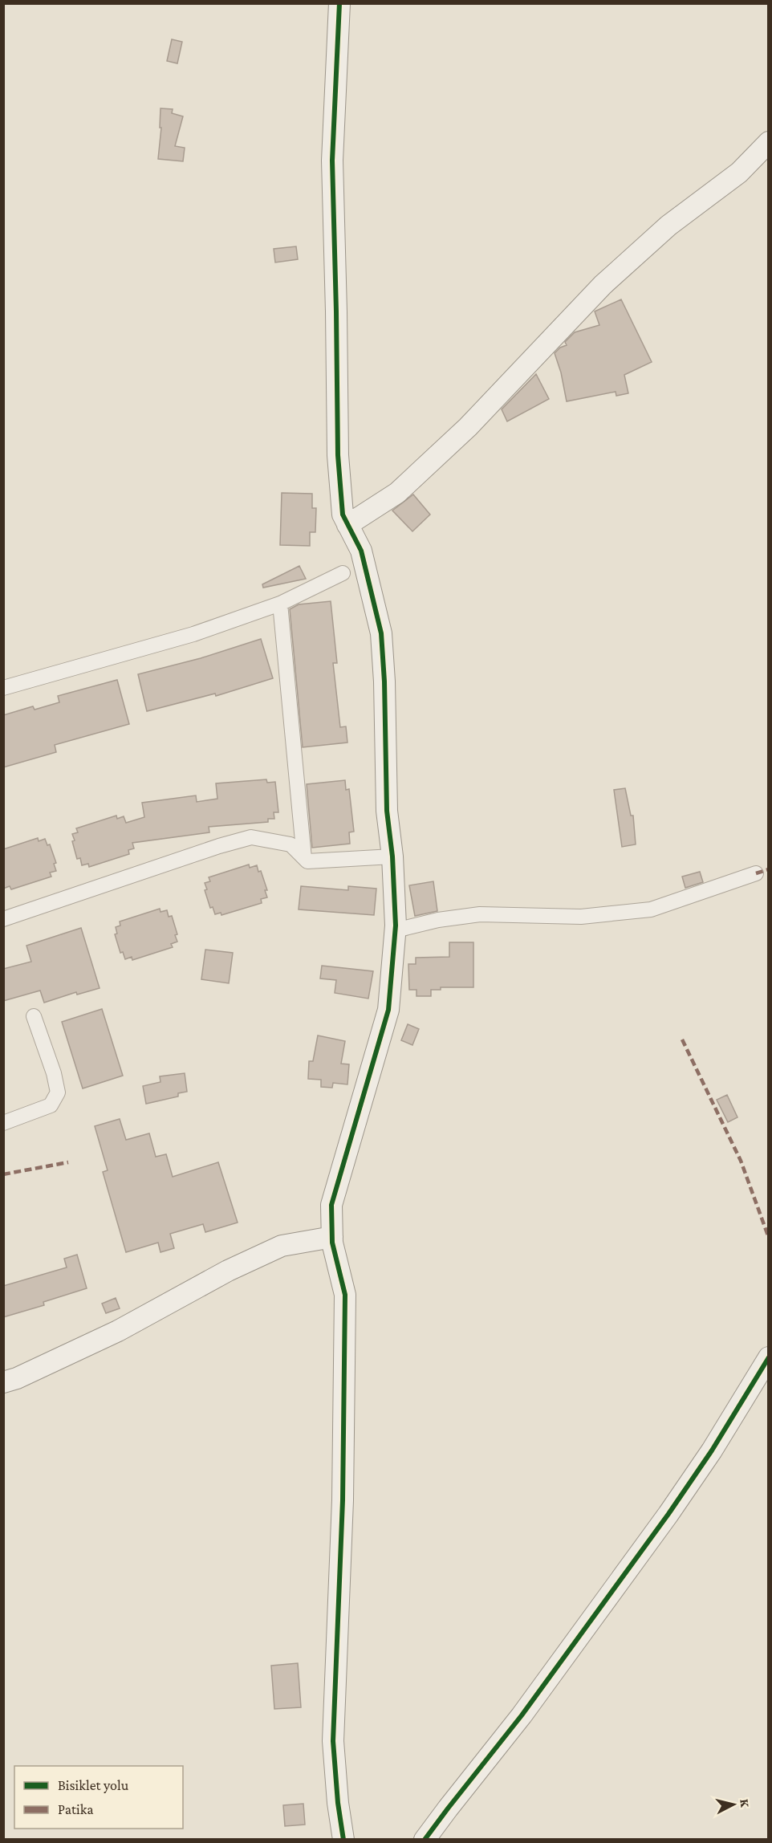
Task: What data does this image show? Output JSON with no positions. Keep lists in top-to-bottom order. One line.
{"legend":["Bisiklet yolu","Patika"],"north":"right"}
